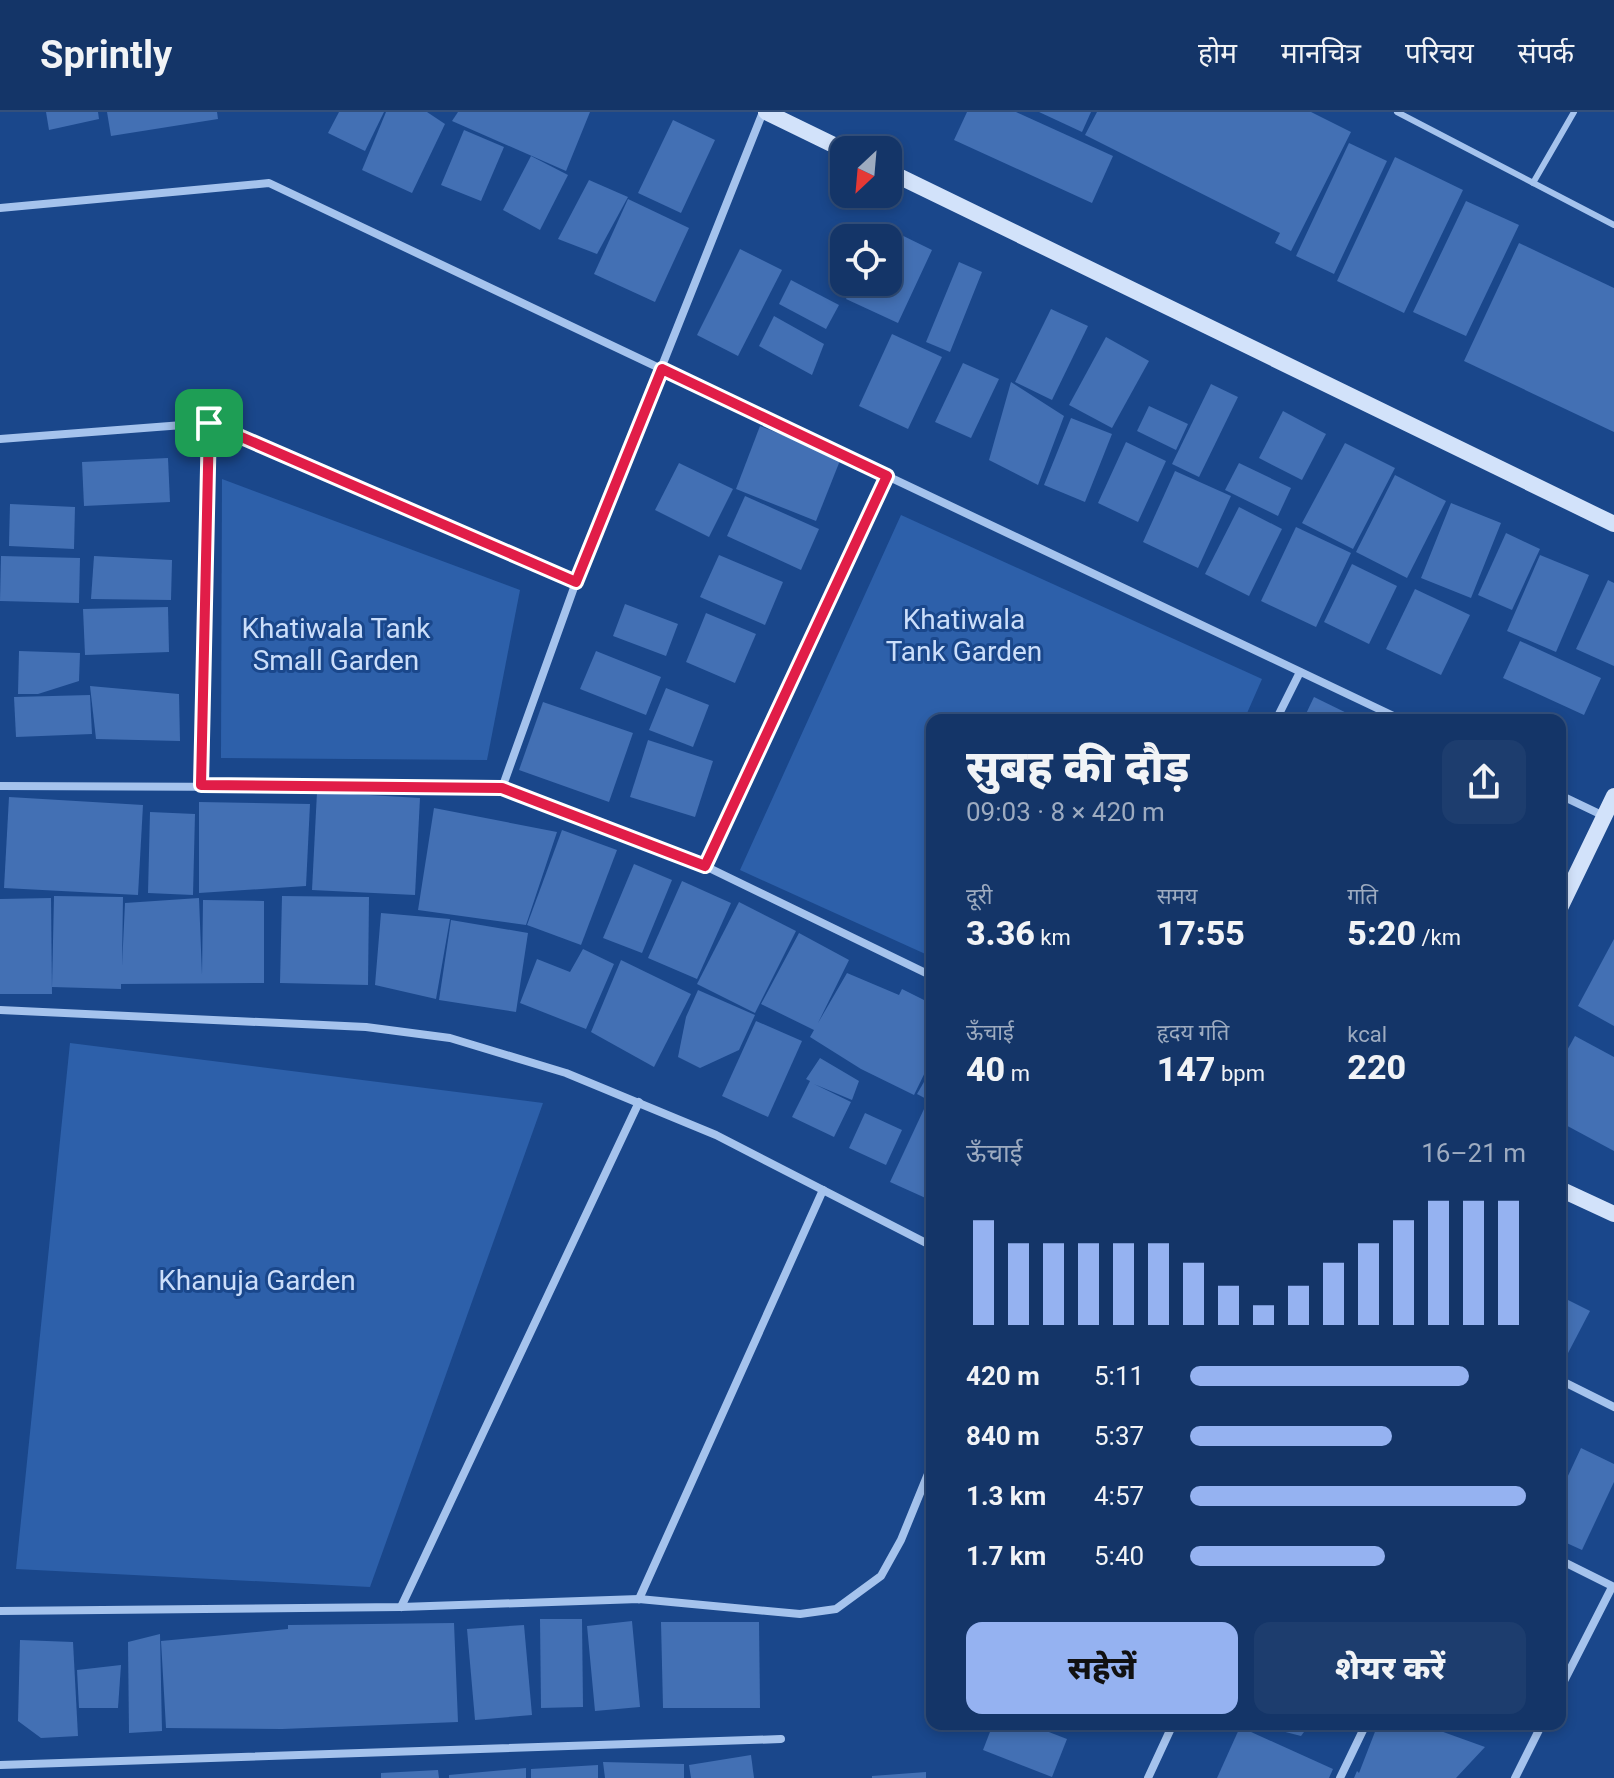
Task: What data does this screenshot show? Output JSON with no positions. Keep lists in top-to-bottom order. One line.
{"parks":["Khatiwala Tank Garden","Khatiwala Tank Small Garden","Khanuja Garden"],"north":"bottom left","page":{"header":"Sprintly","nav":["होम","मानचित्र","परिचय","संपर्क"],"heading":["सुबह की दौड़","09:03 · 8 × 420 m"],"stats":[["दूरी","3.36 km"],["समय","17:55"],["गति","5:20 /km"],["ऊँचाई","40 m"],["हृदय गति","147 bpm"],["kcal","220"]],"chart":["ऊँचाई","16–21 m"],"list":[{"name":"420 m","note":"5:11"},{"name":"840 m","note":"5:37"},{"name":"1.3 km","note":"4:57"},{"name":"1.7 km","note":"5:40"}],"buttons":["सहेजें","शेयर करें"]}}
